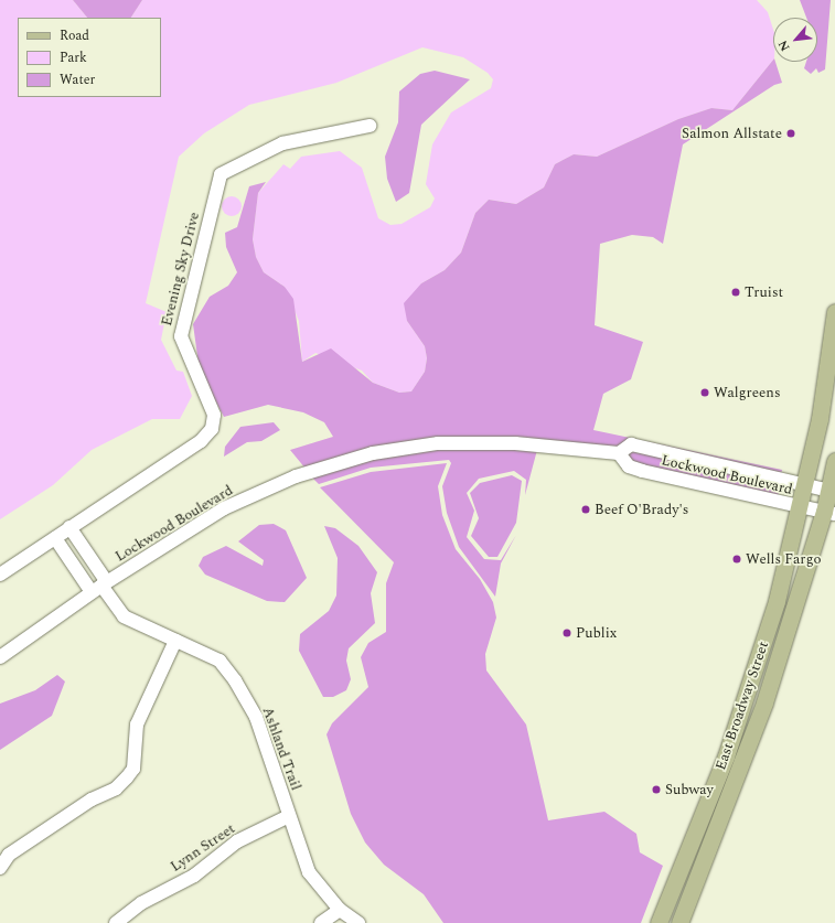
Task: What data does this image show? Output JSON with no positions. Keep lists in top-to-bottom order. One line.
{"streets":{"main road":["East Broadway Street"],"street":["Evening Sky Drive","Lockwood Boulevard","Ashland Trail","Lynn Street"]},"crossings":[["Lockwood Boulevard","East Broadway Street"],["Lockwood Boulevard","Ashland Trail"],["Ashland Trail","Lynn Street"]],"places":["Salmon Allstate","Truist","Walgreens","Beef O'Brady's","Wells Fargo","Publix","Subway"],"legend":["Road","Park","Water"],"north":"bottom left"}
